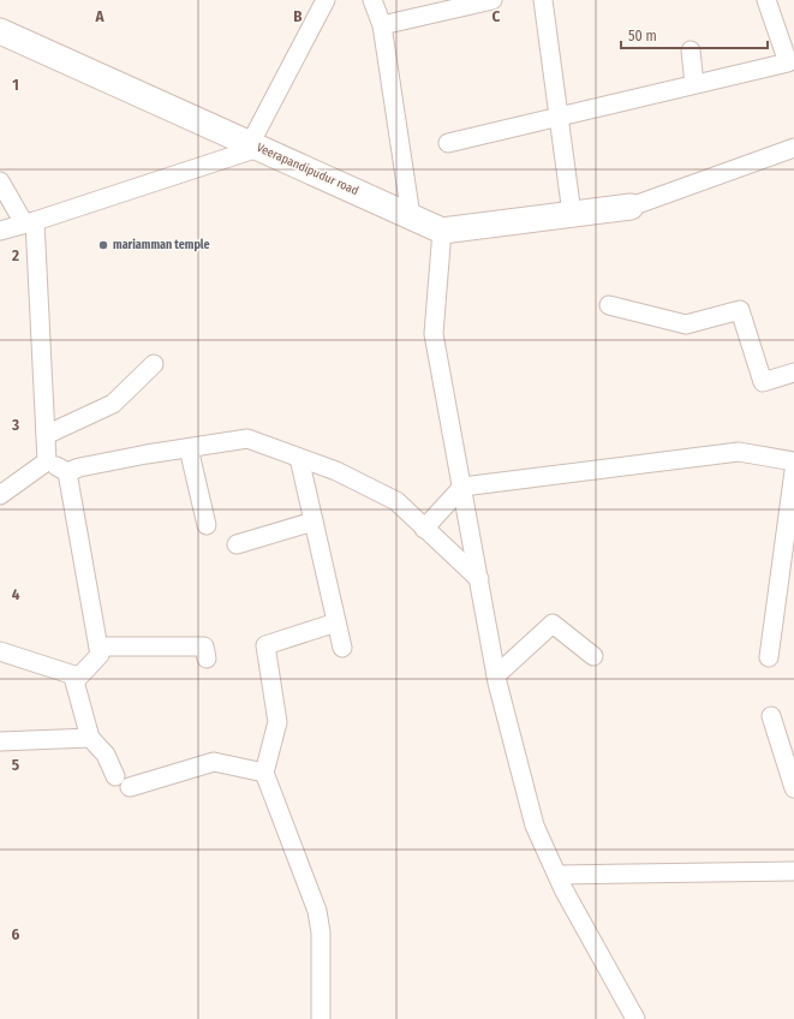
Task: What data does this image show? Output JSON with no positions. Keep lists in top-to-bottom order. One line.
{"streets":{"street":["Veerapandipudur road"]},"places":["mariamman temple"],"scale_bar":"50 m","grid":{"columns":["A","B","C"],"rows":["1","2","3","4","5","6"]}}
